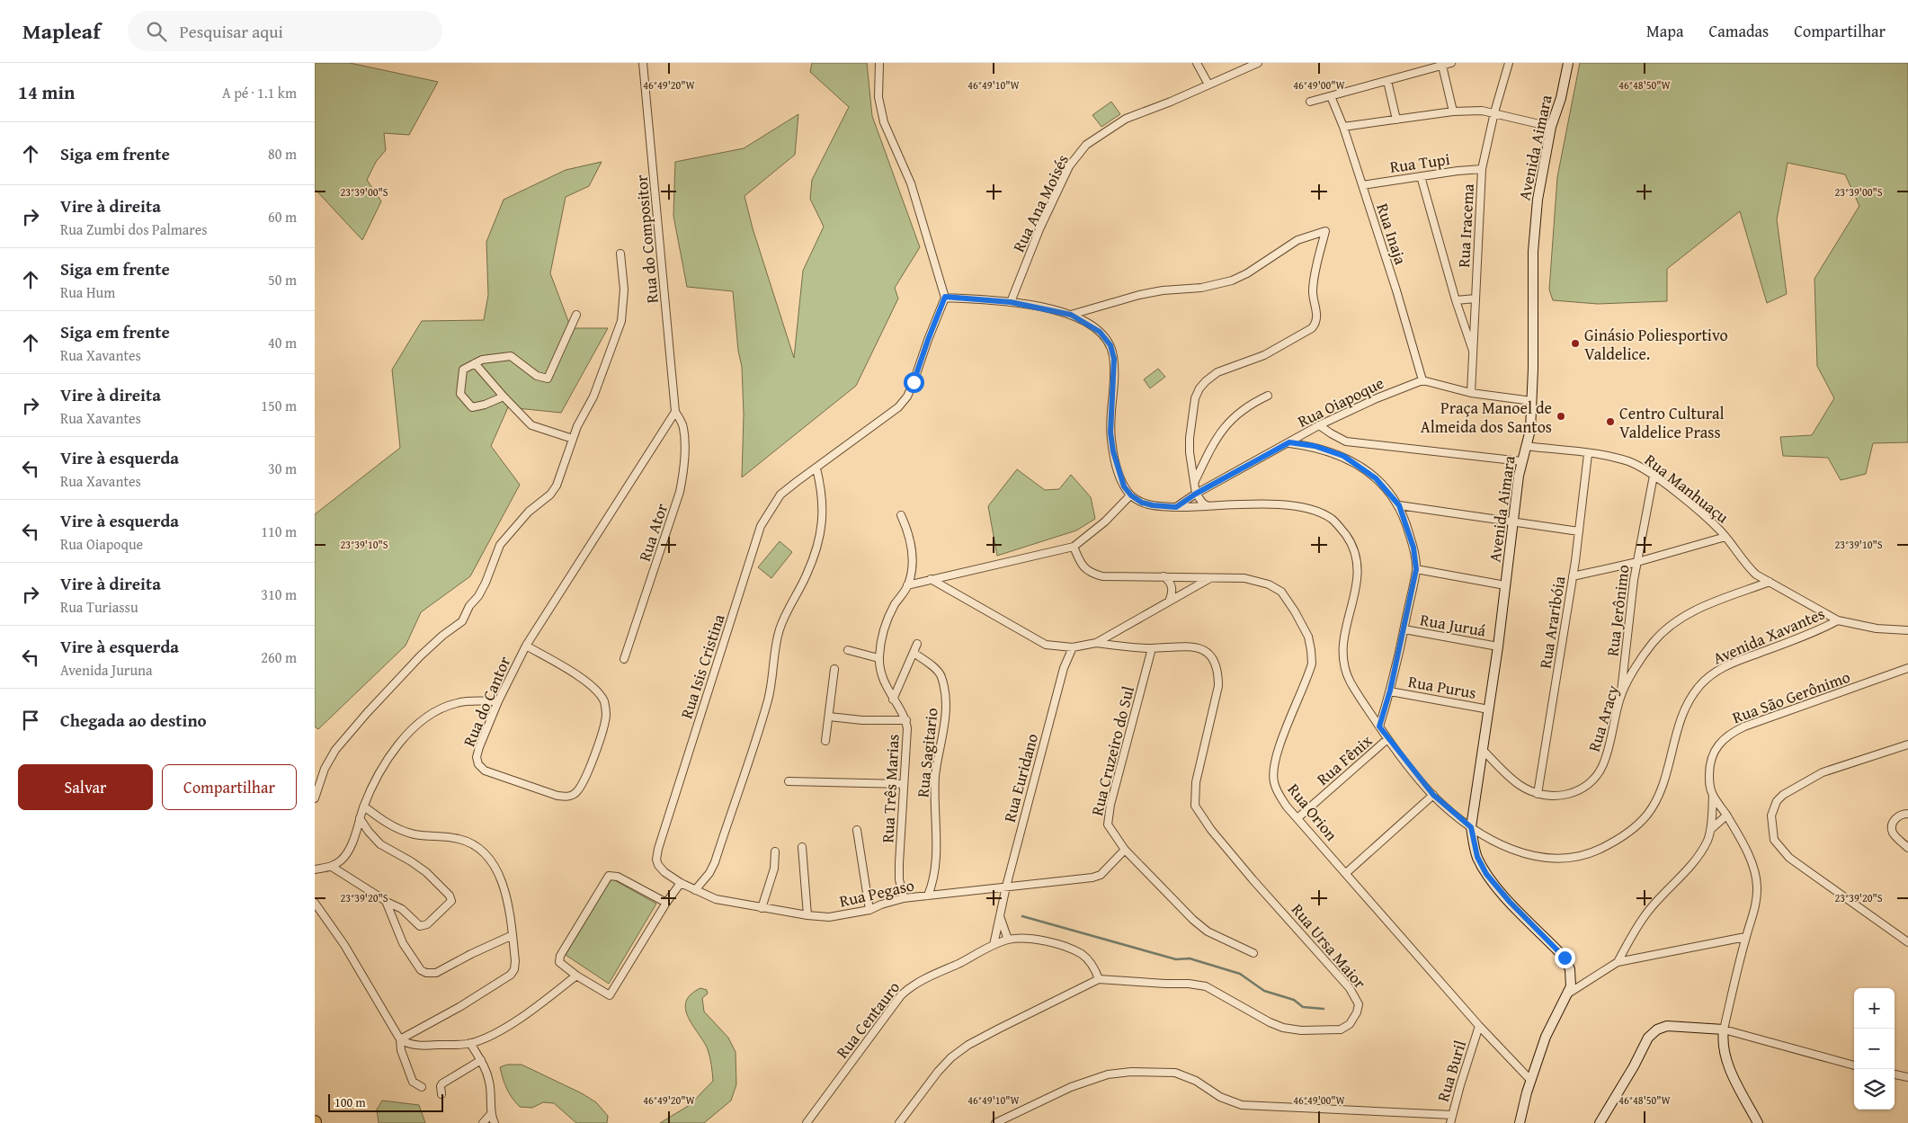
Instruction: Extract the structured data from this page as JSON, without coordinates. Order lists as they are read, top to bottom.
{
  "streets": {
    "main road": ["Avenida Aimara"],
    "street": [
      "Rua Tupi",
      "Rua Ana Moisés",
      "Rua Iracema",
      "Rua Inaja",
      "Rua do Compositor",
      "Rua Oiapoque",
      "Rua Manhuaçu",
      "Rua Ator",
      "Rua Jerônimo",
      "Rua Araribóia",
      "Rua Juruá",
      "Avenida Xavantes",
      "Rua Isis Cristina",
      "Rua Purus",
      "Rua São Gerônimo",
      "Rua do Cantor",
      "Rua Aracy",
      "Rua Cruzeiro do Sul",
      "Rua Sagitario",
      "Rua Fênix",
      "Rua Euridano",
      "Rua Três Marias",
      "Rua Orion",
      "Rua Pegaso",
      "Rua Ursa Maior",
      "Rua Centauro",
      "Rua Buril"
    ]
  },
  "crossings": [
    ["Avenida Aimara", "Rua Manhuaçu"],
    ["Avenida Aimara", "Rua Juruá"],
    ["Avenida Aimara", "Avenida Xavantes"],
    ["Avenida Aimara", "Rua Purus"],
    ["Avenida Aimara", "Rua Aracy"],
    ["Rua Tupi", "Rua Iracema"],
    ["Rua Tupi", "Rua Inaja"],
    ["Rua Inaja", "Rua Oiapoque"],
    ["Rua do Compositor", "Rua Ator"],
    ["Rua do Compositor", "Rua do Cantor"],
    ["Rua Oiapoque", "Avenida Xavantes"],
    ["Rua Manhuaçu", "Rua Jerônimo"],
    ["Rua Manhuaçu", "Rua Araribóia"],
    ["Rua Manhuaçu", "Avenida Xavantes"],
    ["Rua Manhuaçu", "Rua Aracy"],
    ["Rua Ator", "Rua do Cantor"],
    ["Rua Jerônimo", "Rua Aracy"],
    ["Rua Araribóia", "Rua Aracy"],
    ["Avenida Xavantes", "Rua Fênix"],
    ["Rua Isis Cristina", "Rua Pegaso"],
    ["Rua Cruzeiro do Sul", "Rua Pegaso"],
    ["Rua Cruzeiro do Sul", "Rua Ursa Maior"],
    ["Rua Sagitario", "Rua Pegaso"],
    ["Rua Fênix", "Rua Orion"],
    ["Rua Euridano", "Rua Pegaso"],
    ["Rua Euridano", "Rua Centauro"],
    ["Rua Três Marias", "Rua Pegaso"],
    ["Rua Orion", "Rua Buril"],
    ["Rua Ursa Maior", "Rua Centauro"]
  ],
  "places": ["Ginásio Poliesportivo Valdelice.", "Praça Manoel de Almeida dos Santos", "Centro Cultural Valdelice Prass"],
  "scale_bar": "100 m",
  "page": {
    "header": "Mapleaf",
    "search": "Pesquisar aqui",
    "nav": ["Mapa", "Camadas", "Compartilhar"],
    "heading": ["14 min", "A pé · 1.1 km"],
    "list": [
      ["Siga em frente", "80 m"],
      ["Vire à direita", "Rua Zumbi dos Palmares", "60 m"],
      ["Siga em frente", "Rua Hum", "50 m"],
      ["Siga em frente", "Rua Xavantes", "40 m"],
      ["Vire à direita", "Rua Xavantes", "150 m"],
      ["Vire à esquerda", "Rua Xavantes", "30 m"],
      ["Vire à esquerda", "Rua Oiapoque", "110 m"],
      ["Vire à direita", "Rua Turiassu", "310 m"],
      ["Vire à esquerda", "Avenida Juruna", "260 m"],
      "Chegada ao destino"
    ],
    "buttons": ["Salvar", "Compartilhar"],
    "map_buttons": ["+", "−"],
    "scale": "100 m"
  },
  "coordinates": [
    "46°49'20\"W",
    "46°49'10\"W",
    "46°49'00\"W",
    "46°48'50\"W",
    "23°39'00\"S",
    "23°39'10\"S",
    "23°39'20\"S"
  ]
}
